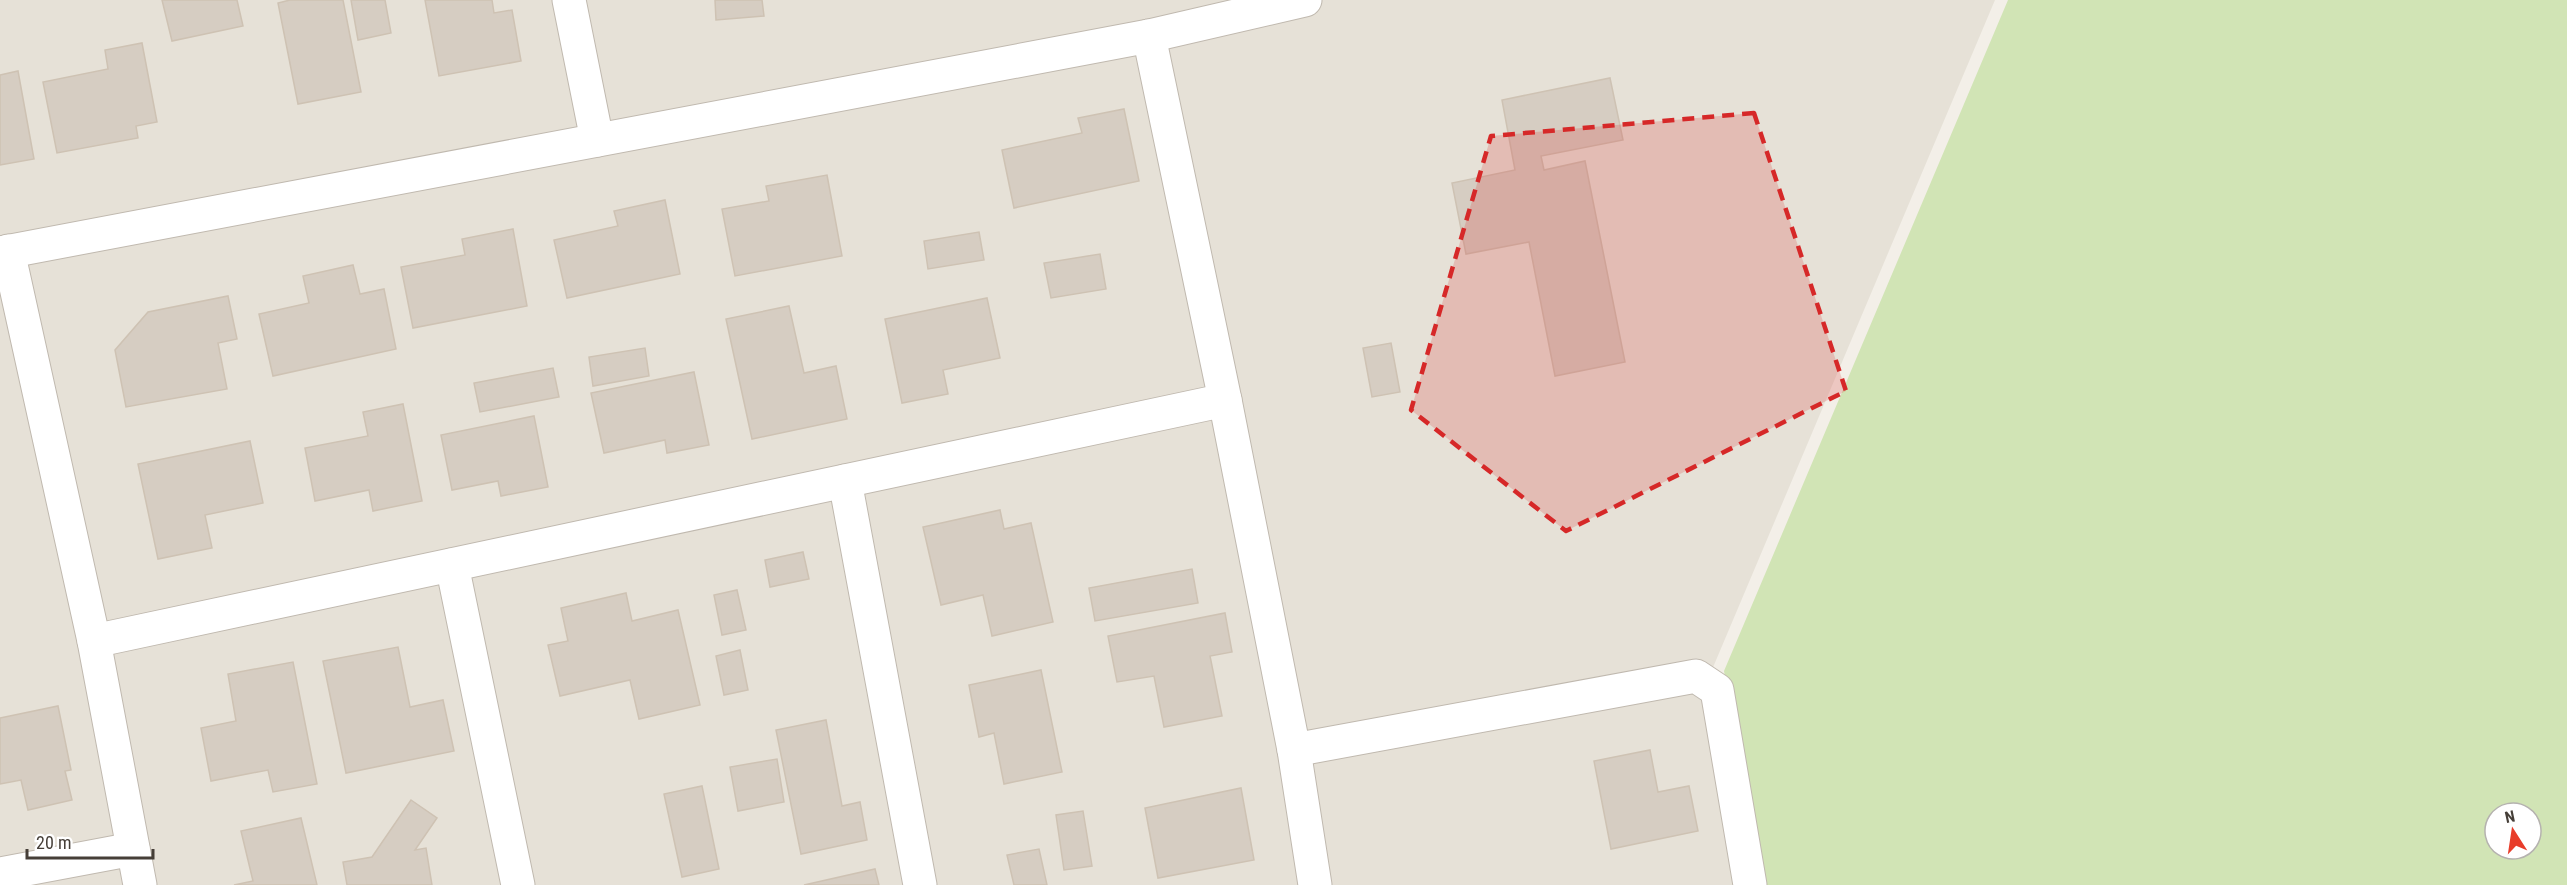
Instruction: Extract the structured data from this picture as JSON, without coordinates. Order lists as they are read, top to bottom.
{
  "scale_bar": "20 m",
  "north": "top"
}
